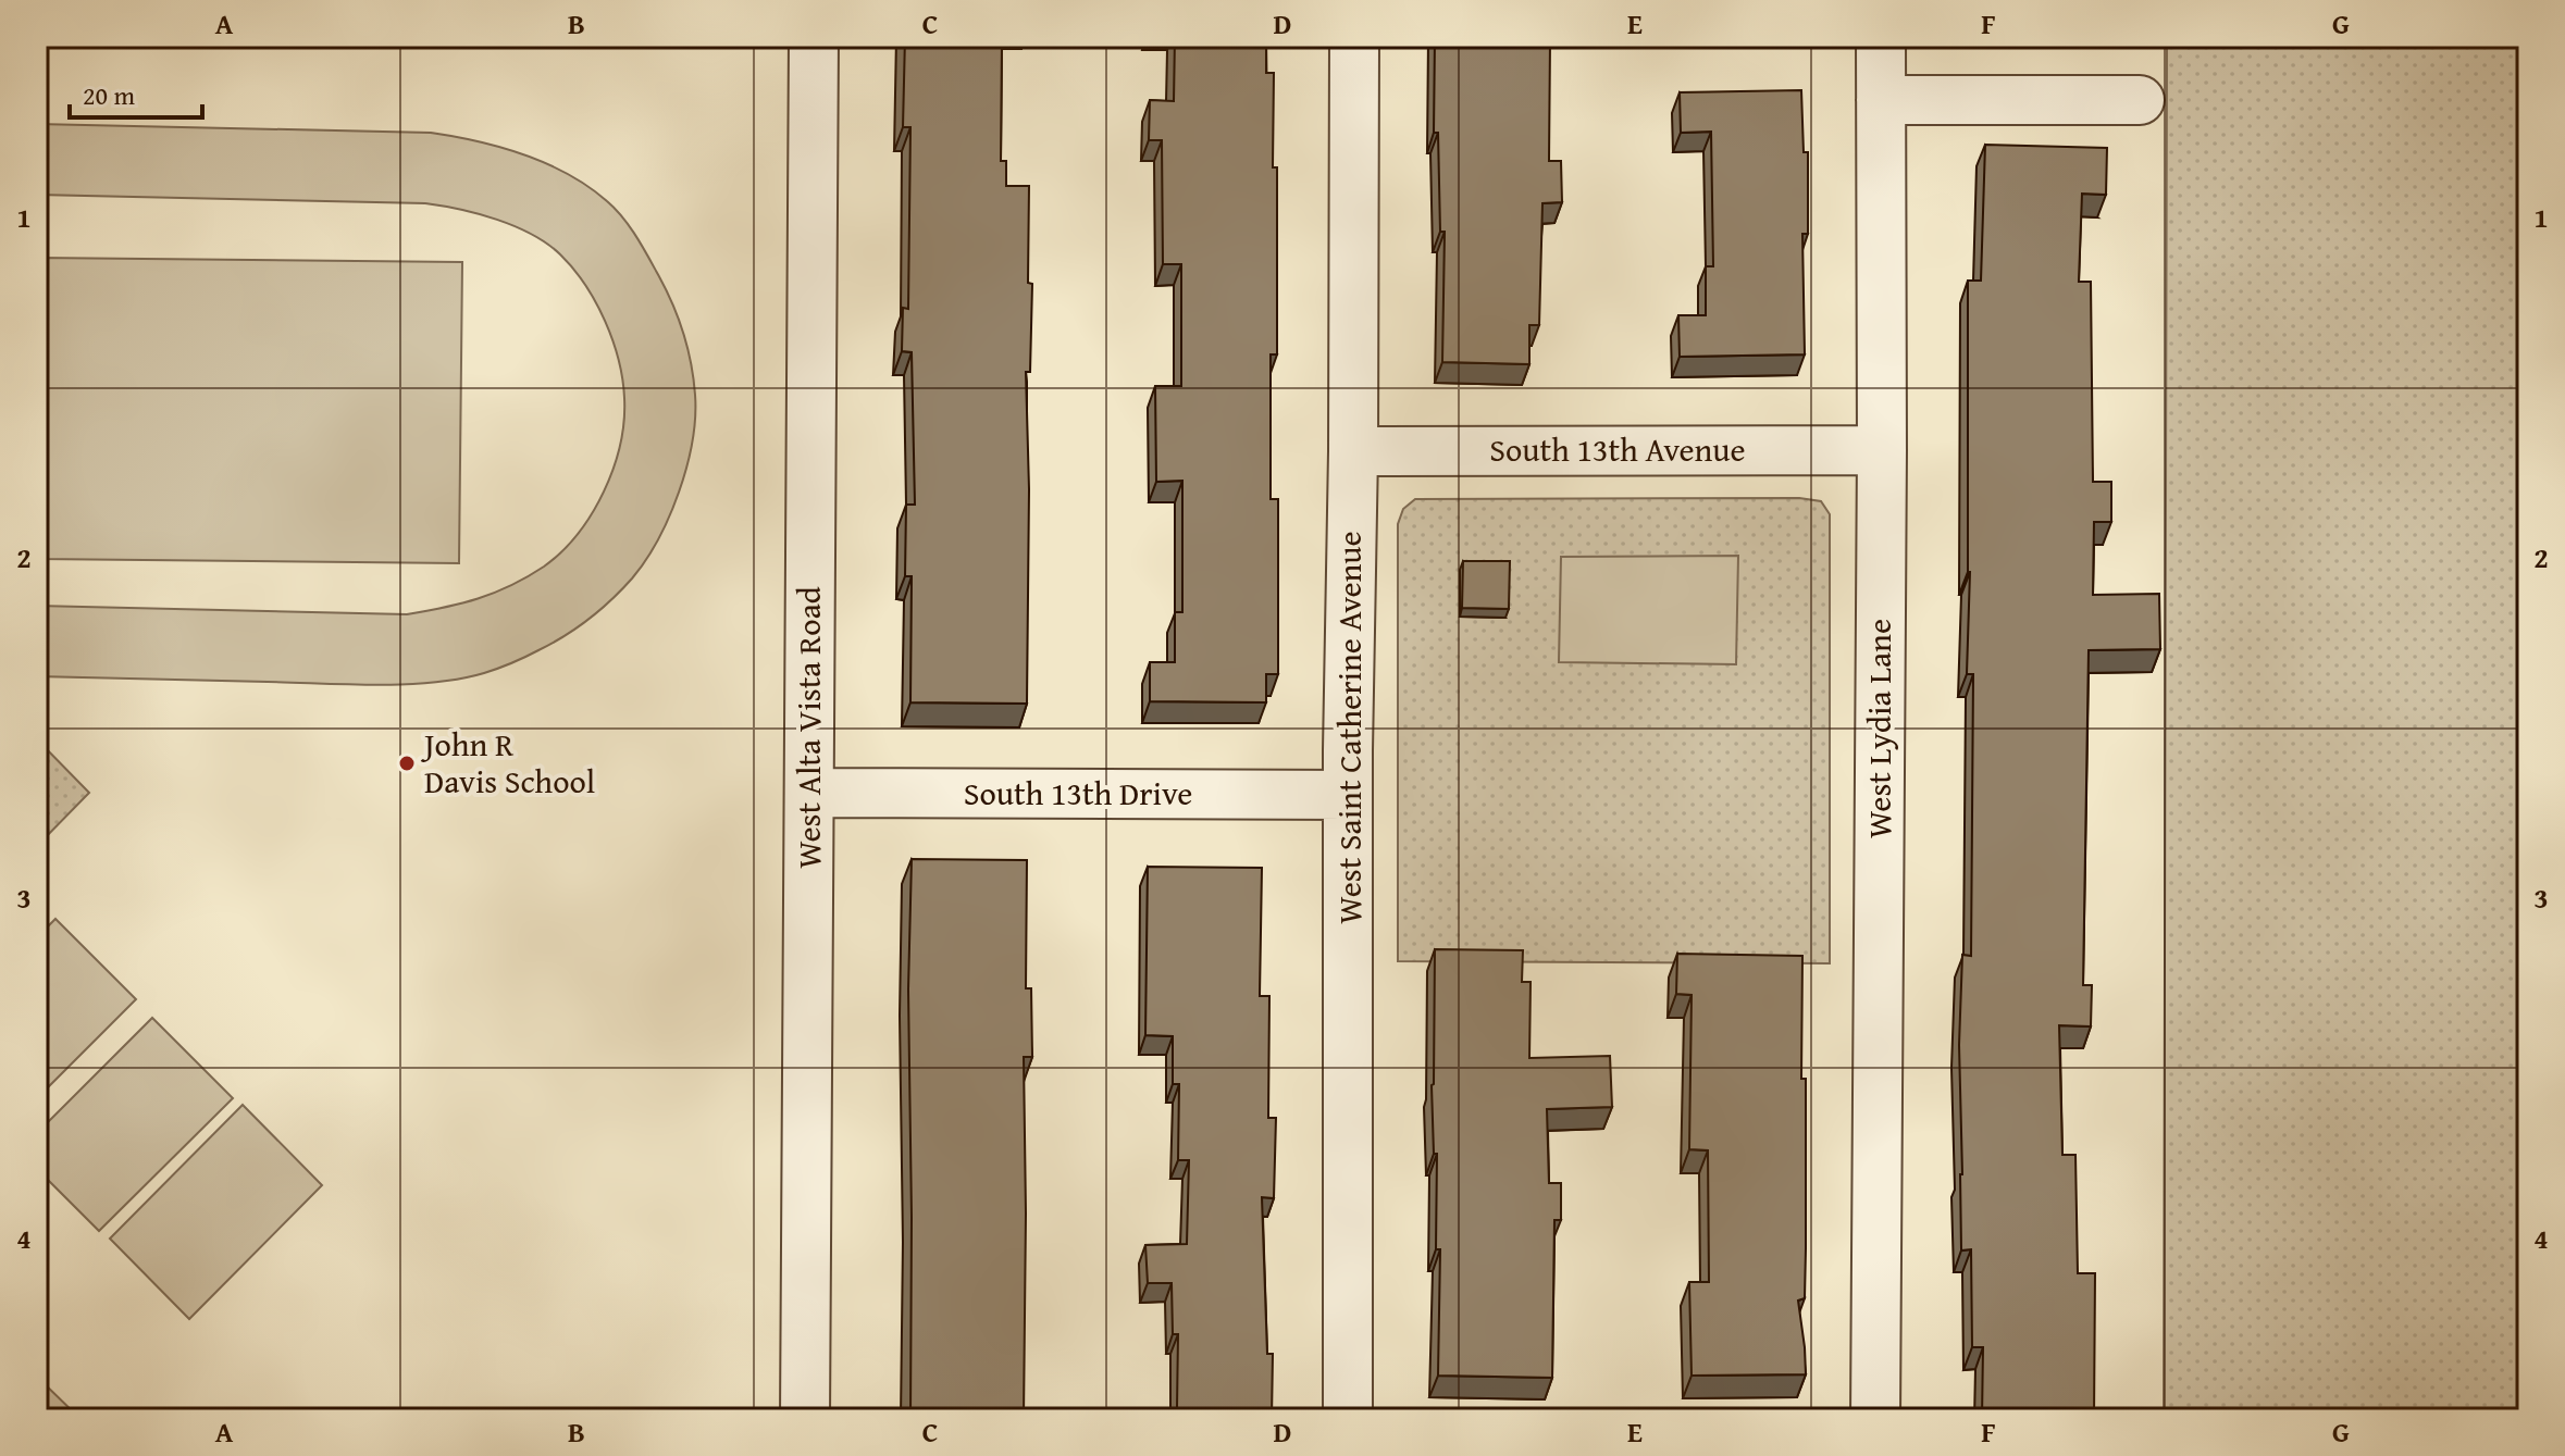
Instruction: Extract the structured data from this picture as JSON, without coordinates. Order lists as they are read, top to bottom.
{
  "streets": {
    "street": [
      "South 13th Avenue",
      "West Alta Vista Road",
      "West Saint Catherine Avenue",
      "West Lydia Lane",
      "South 13th Drive"
    ]
  },
  "crossings": [
    ["South 13th Avenue", "West Saint Catherine Avenue"],
    ["South 13th Avenue", "West Lydia Lane"],
    ["West Alta Vista Road", "South 13th Drive"],
    ["West Saint Catherine Avenue", "South 13th Drive"]
  ],
  "places": ["John R Davis School"],
  "scale_bar": "20 m",
  "grid": {
    "columns": [
      "A",
      "B",
      "C",
      "D",
      "E",
      "F",
      "G"
    ],
    "rows": [
      "1",
      "2",
      "3",
      "4"
    ]
  }
}
